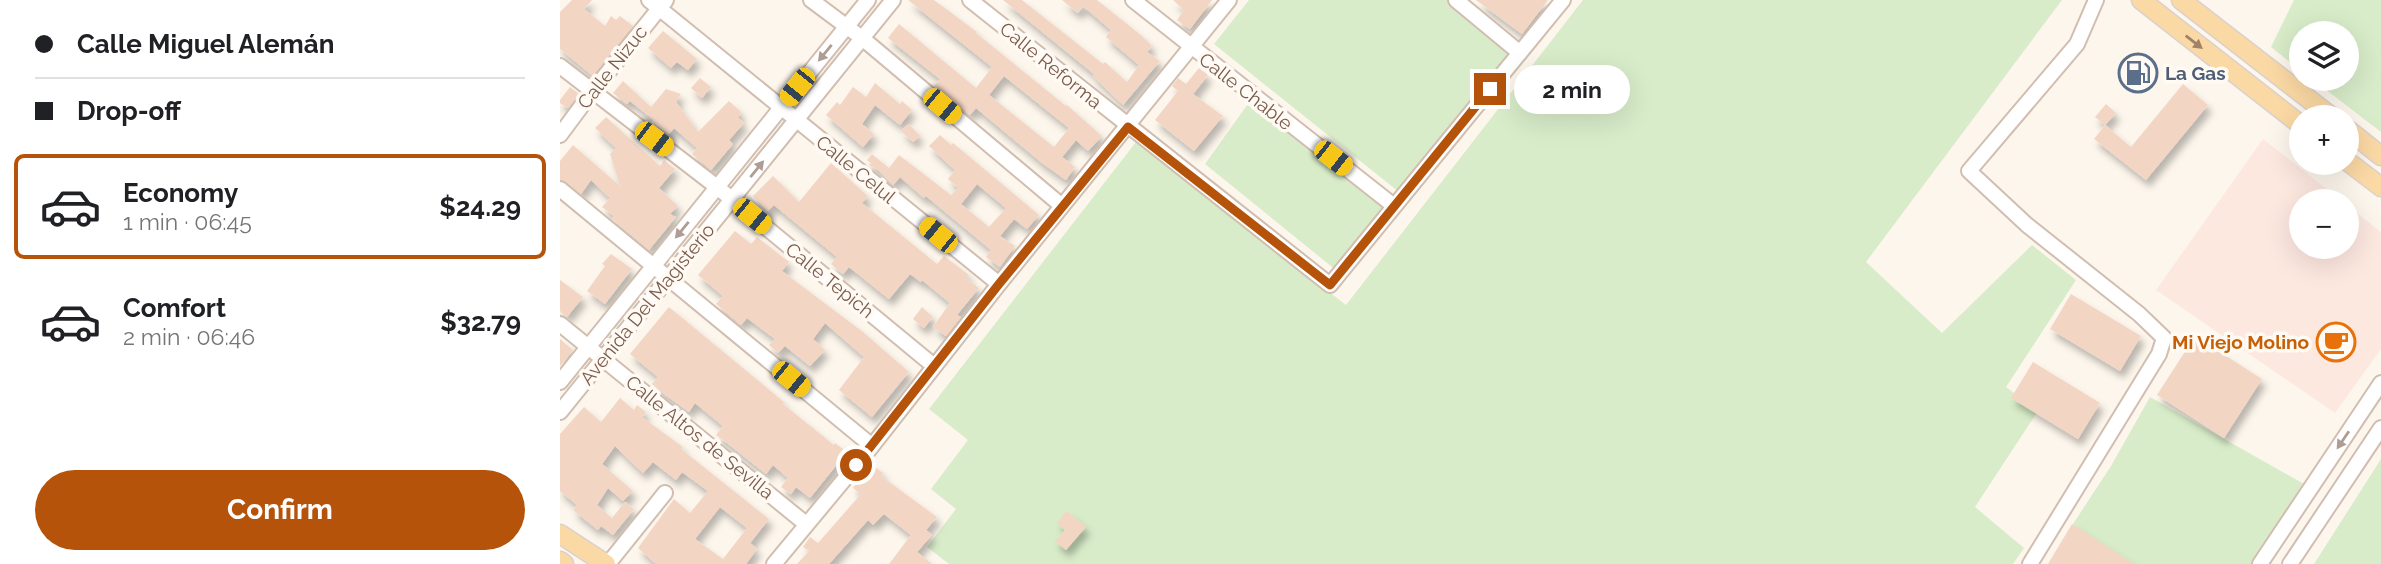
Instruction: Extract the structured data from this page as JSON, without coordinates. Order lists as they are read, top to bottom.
{
  "streets": {
    "street": [
      "Calle Reforma",
      "Calle Nizuc",
      "Calle Chable",
      "Calle Celul",
      "Calle Tepich",
      "Avenida Del Magisterio",
      "Calle Altos de Sevilla"
    ]
  },
  "crossings": [
    ["Calle Reforma", "Calle Chable"],
    ["Calle Nizuc", "Calle Celul"],
    ["Calle Nizuc", "Calle Tepich"],
    ["Calle Celul", "Avenida Del Magisterio"],
    ["Calle Tepich", "Avenida Del Magisterio"],
    ["Avenida Del Magisterio", "Calle Altos de Sevilla"]
  ],
  "places": {
    "fuel station": ["La Gas"],
    "cafe": ["Mi Viejo Molino"]
  },
  "page": {
    "banner": ["Calle Miguel Alemán", "Drop-off"],
    "map_buttons": ["+", "−"],
    "bubble": "2 min",
    "list": [
      {
        "name": "Economy",
        "note": "1 min · 06:45",
        "value": "$24.29"
      },
      {
        "name": "Comfort",
        "note": "2 min · 06:46",
        "value": "$32.79"
      }
    ],
    "buttons": "Confirm"
  }
}
